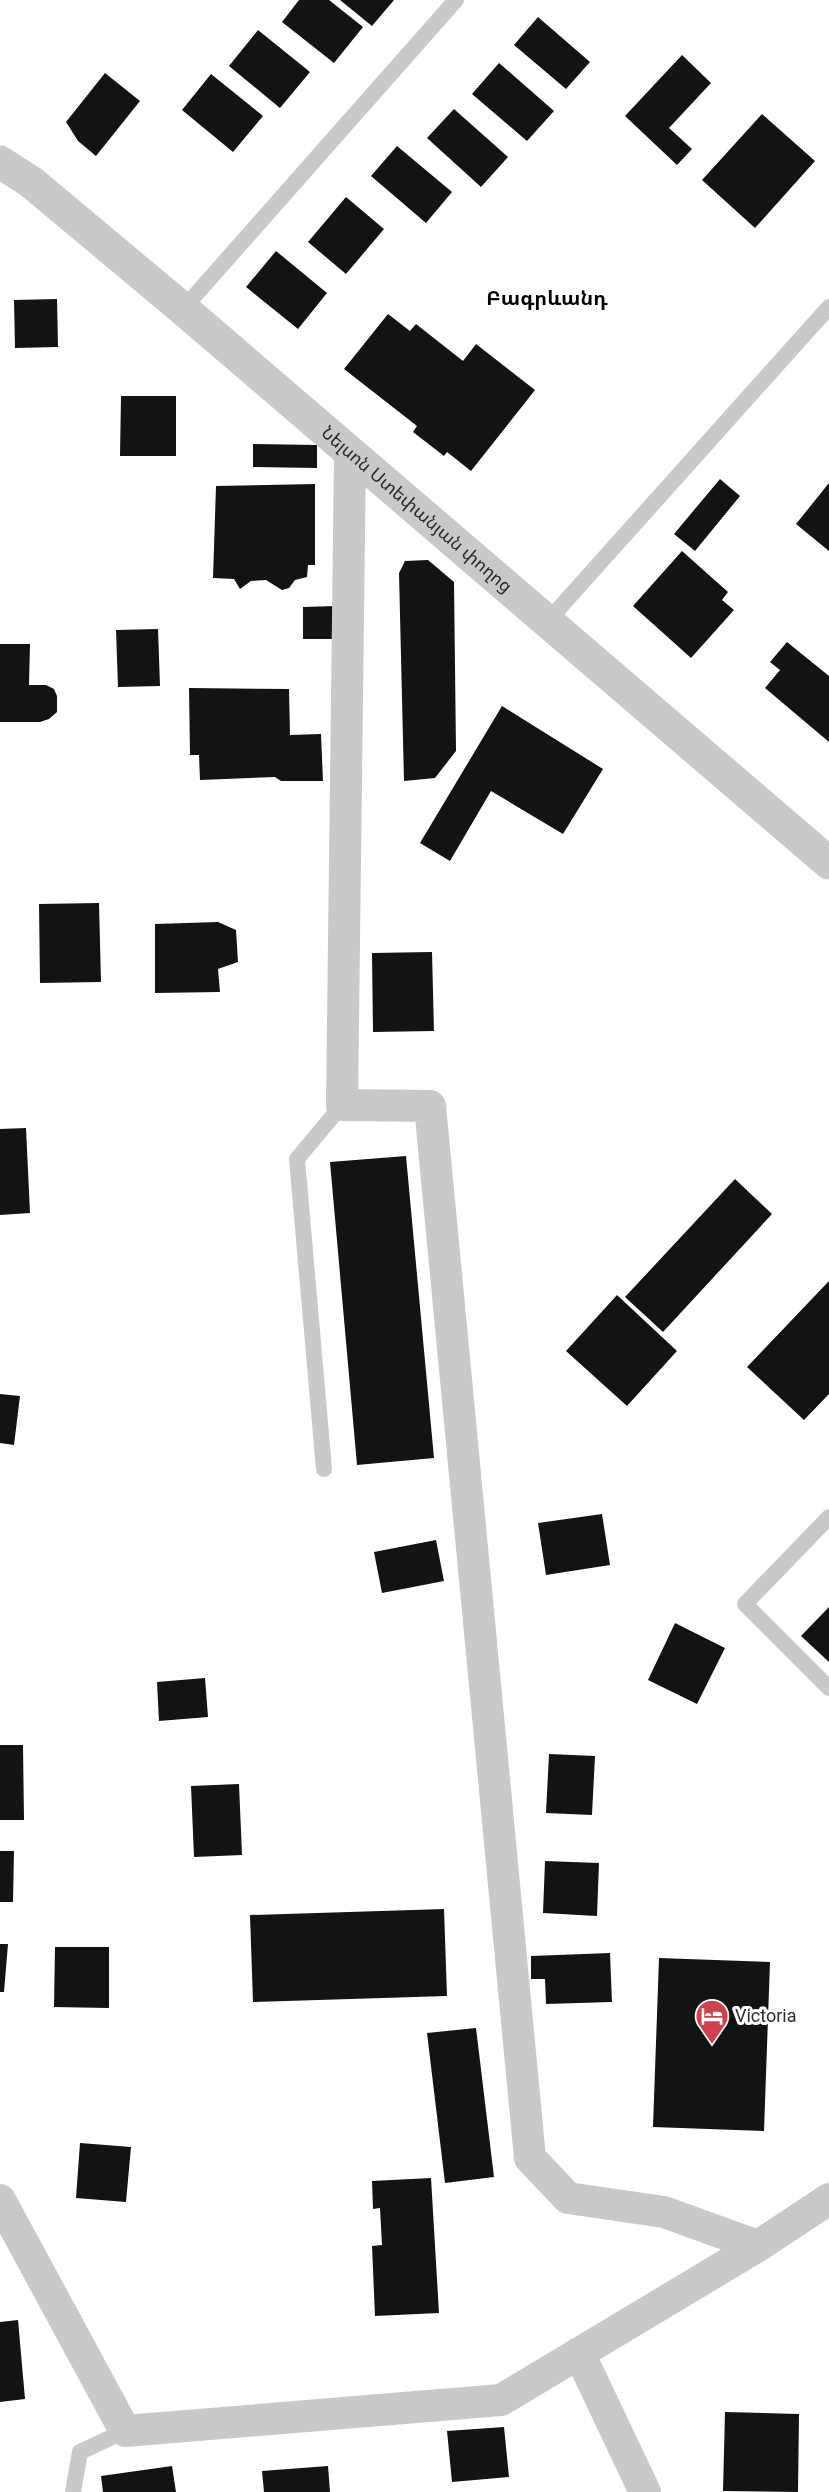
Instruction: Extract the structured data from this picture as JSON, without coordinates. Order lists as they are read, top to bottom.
{
  "streets": {
    "street": ["Նելսոն Ստեփանյան փողոց"]
  },
  "districts": ["Բագրևանդ"],
  "places": {
    "hotel": ["Victoria"]
  }
}
